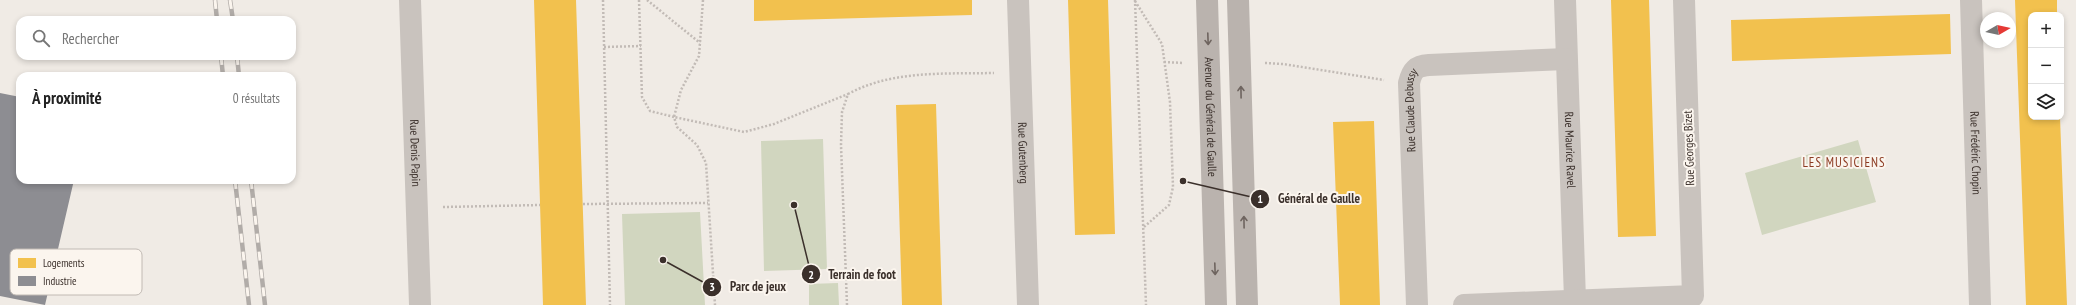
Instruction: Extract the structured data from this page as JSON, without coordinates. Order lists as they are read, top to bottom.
{
  "streets": {
    "main road": ["Avenue du Général de Gaulle"],
    "street": [
      "Rue Claude Debussy",
      "Rue Georges Bizet",
      "Rue Maurice Ravel",
      "Rue Gutenberg",
      "Rue Frédéric Chopin",
      "Rue Denis Papin"
    ]
  },
  "crossings": [
    ["Rue Claude Debussy", "Rue Maurice Ravel"],
    ["Rue Georges Bizet", "Rue Maurice Ravel"]
  ],
  "districts": ["LES MUSICIENS"],
  "places": ["Général de Gaulle", "Terrain de foot", "Parc de jeux"],
  "legend": ["Logements", "Industrie"],
  "north": "right",
  "page": {
    "map_buttons": ["+", "−"],
    "search": "Rechercher",
    "heading": ["À proximité", "0 résultats"]
  }
}
